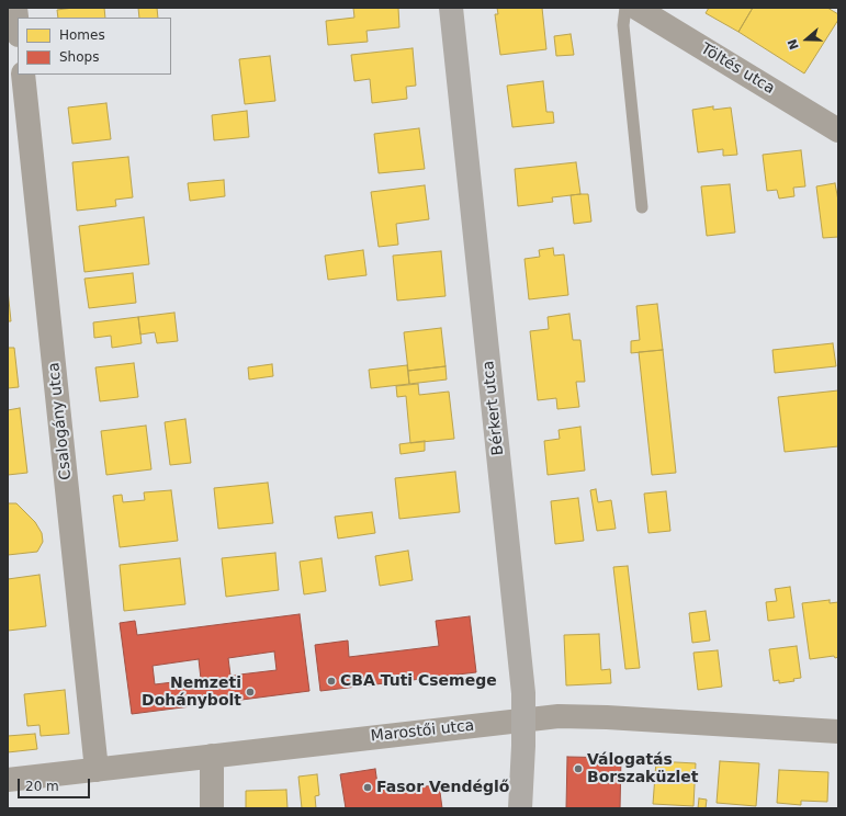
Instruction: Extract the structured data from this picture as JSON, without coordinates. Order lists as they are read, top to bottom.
{
  "streets": {
    "street": [
      "Töltés utca",
      "Bérkert utca",
      "Csalogány utca",
      "Marostői utca"
    ]
  },
  "crossings": [
    ["Bérkert utca", "Marostői utca"],
    ["Csalogány utca", "Marostői utca"]
  ],
  "places": [
    "CBA Tuti Csemege",
    "Nemzeti Dohánybolt",
    "Válogatás Borszaküzlet",
    "Fasor Vendéglő"
  ],
  "legend": ["Homes", "Shops"],
  "scale_bar": "20 m",
  "north": "left"
}
